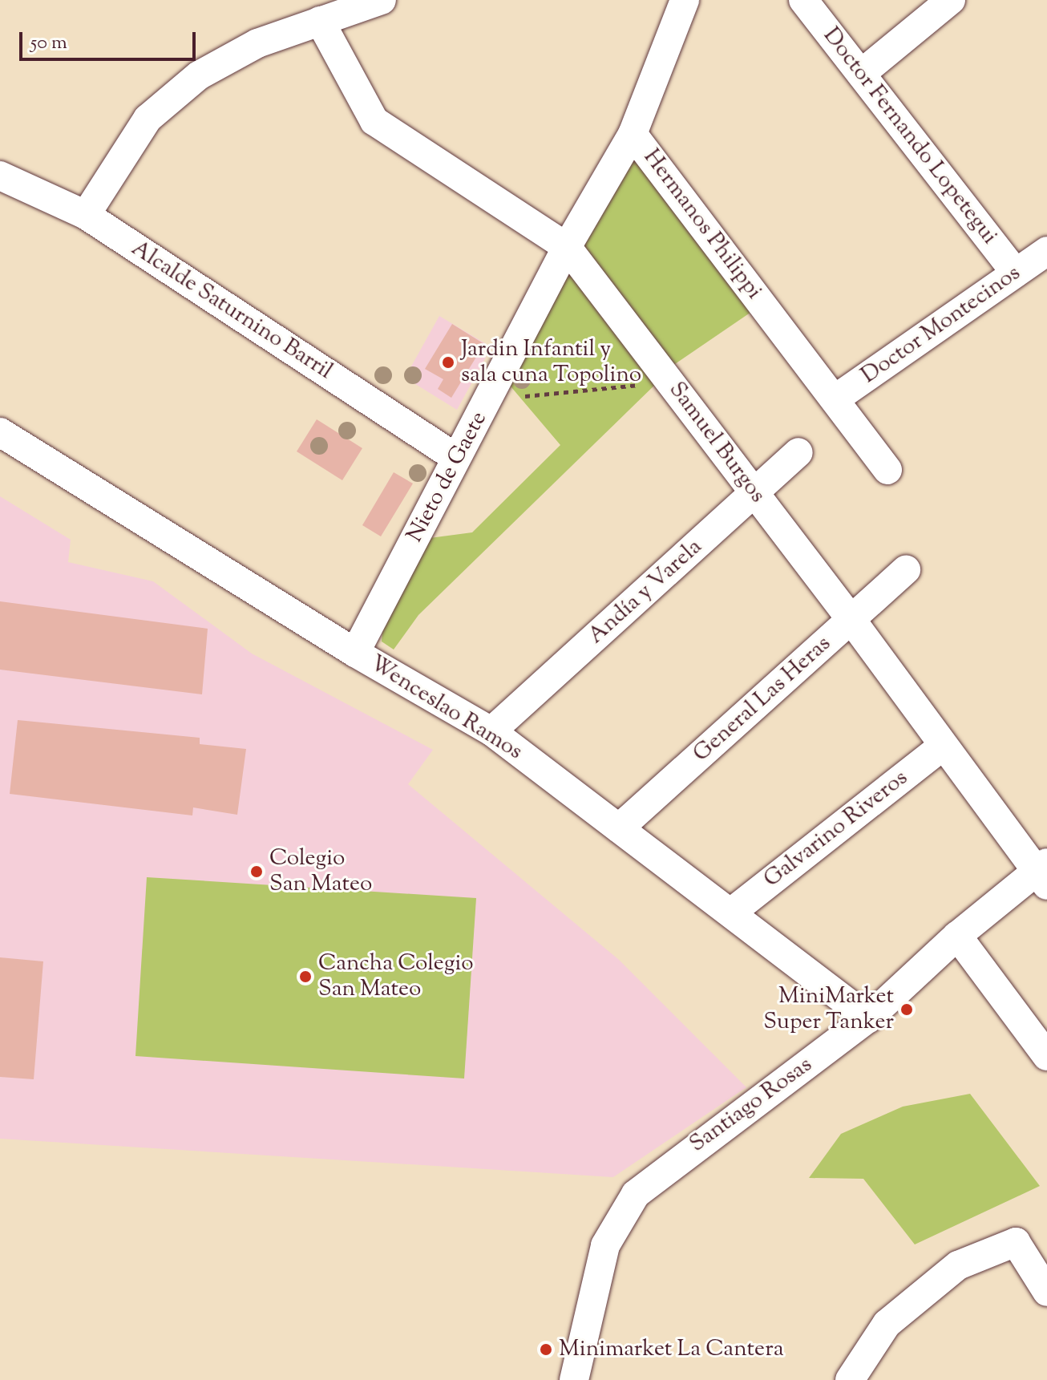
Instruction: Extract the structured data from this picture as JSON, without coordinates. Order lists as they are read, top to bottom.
{
  "streets": {
    "street": [
      "Doctor Fernando Lopetegui",
      "Hermanos Philippi",
      "Alcalde Saturnino Barril",
      "Doctor Montecinos",
      "Samuel Burgos",
      "Nieto de Gaete",
      "Andía y Varela",
      "General Las Heras",
      "Wenceslao Ramos",
      "Galvarino Riveros",
      "Santiago Rosas"
    ]
  },
  "crossings": [
    ["Doctor Fernando Lopetegui", "Doctor Montecinos"],
    ["Hermanos Philippi", "Doctor Montecinos"],
    ["Hermanos Philippi", "Nieto de Gaete"],
    ["Alcalde Saturnino Barril", "Nieto de Gaete"],
    ["Samuel Burgos", "Nieto de Gaete"],
    ["Samuel Burgos", "Andía y Varela"],
    ["Samuel Burgos", "General Las Heras"],
    ["Samuel Burgos", "Galvarino Riveros"],
    ["Samuel Burgos", "Santiago Rosas"],
    ["Nieto de Gaete", "Wenceslao Ramos"],
    ["Andía y Varela", "Wenceslao Ramos"],
    ["General Las Heras", "Wenceslao Ramos"],
    ["Wenceslao Ramos", "Galvarino Riveros"],
    ["Wenceslao Ramos", "Santiago Rosas"]
  ],
  "places": [
    "Jardin Infantil y sala cuna Topolino",
    "Colegio San Mateo",
    "Cancha Colegio San Mateo",
    "MiniMarket Super Tanker",
    "Minimarket La Cantera"
  ],
  "scale_bar": "50 m"
}
